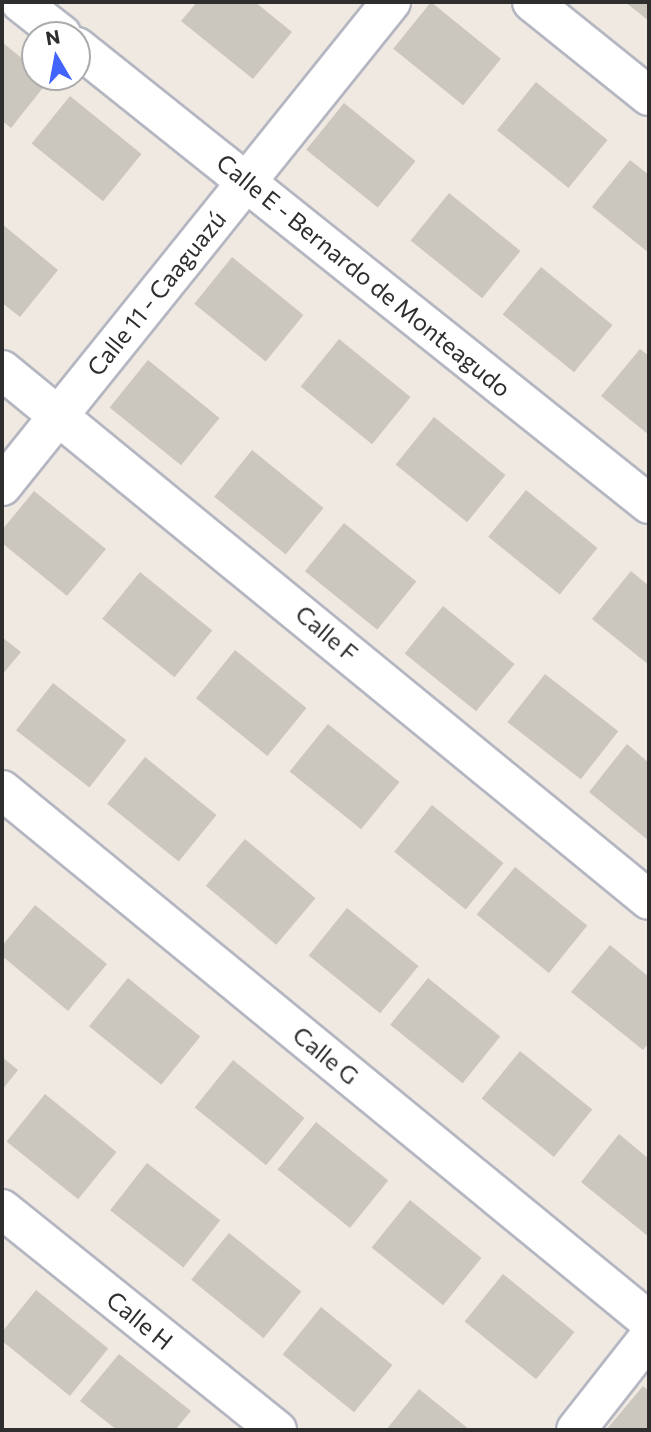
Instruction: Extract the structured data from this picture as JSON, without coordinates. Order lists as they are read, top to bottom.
{
  "streets": {
    "street": [
      "Calle E - Bernardo de Monteagudo",
      "Calle 11 - Caaguazú",
      "Calle F",
      "Calle G",
      "Calle H"
    ]
  },
  "crossings": [
    ["Calle E - Bernardo de Monteagudo", "Calle 11 - Caaguazú"],
    ["Calle 11 - Caaguazú", "Calle F"]
  ],
  "north": "top"
}
